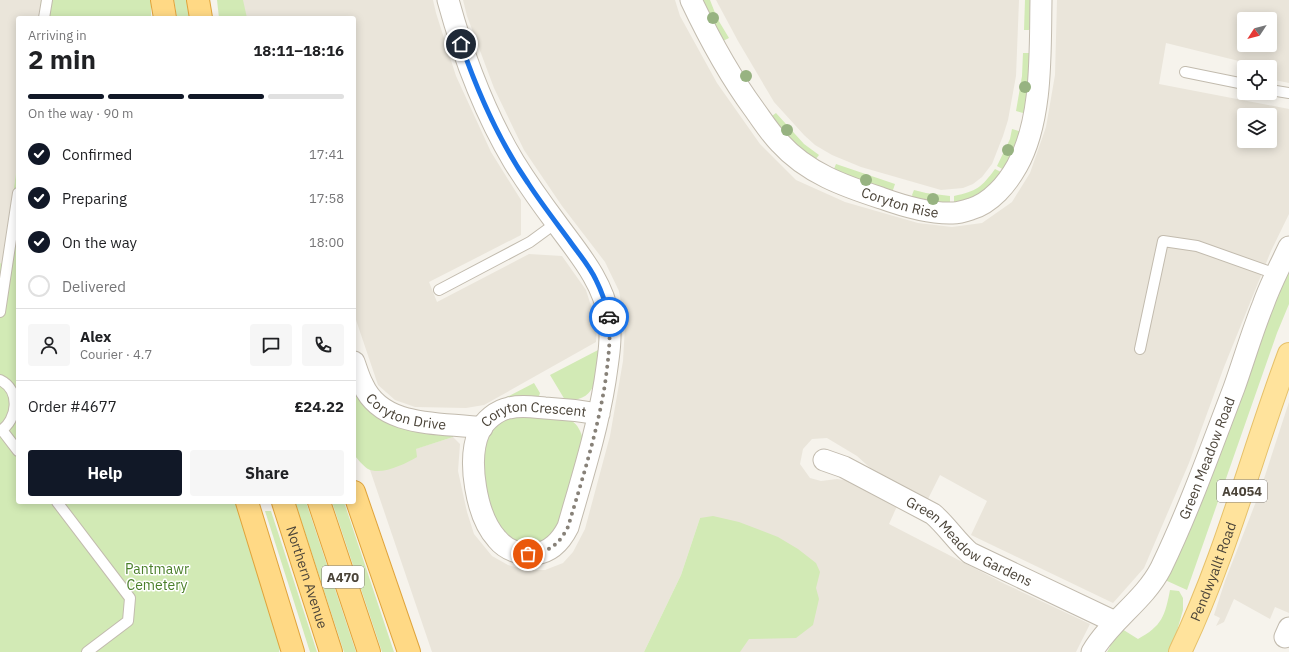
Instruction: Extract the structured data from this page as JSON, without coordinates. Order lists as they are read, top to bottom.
{
  "streets": {
    "highway": ["Northern Avenue", "A470"],
    "main road": ["A4054", "Pendwyallt Road"],
    "street": [
      "Coryton Rise",
      "Coryton Drive",
      "Coryton Crescent",
      "Green Meadow Road",
      "Green Meadow Gardens"
    ]
  },
  "crossings": [
    ["Coryton Drive", "Coryton Crescent"],
    ["Green Meadow Road", "Green Meadow Gardens"]
  ],
  "parks": ["Pantmawr Cemetery"],
  "north": "bottom left",
  "page": {
    "heading": ["2 min", "Arriving in", "18:11–18:16"],
    "panel": [
      "Alex",
      "Courier · 4.7",
      "Order #4677",
      "£24.22"
    ],
    "bar": "On the way · 90 m",
    "list": [
      ["Confirmed", "17:41"],
      ["Preparing", "17:58"],
      ["On the way", "18:00"],
      "Delivered"
    ],
    "buttons": ["Help", "Share"]
  }
}
